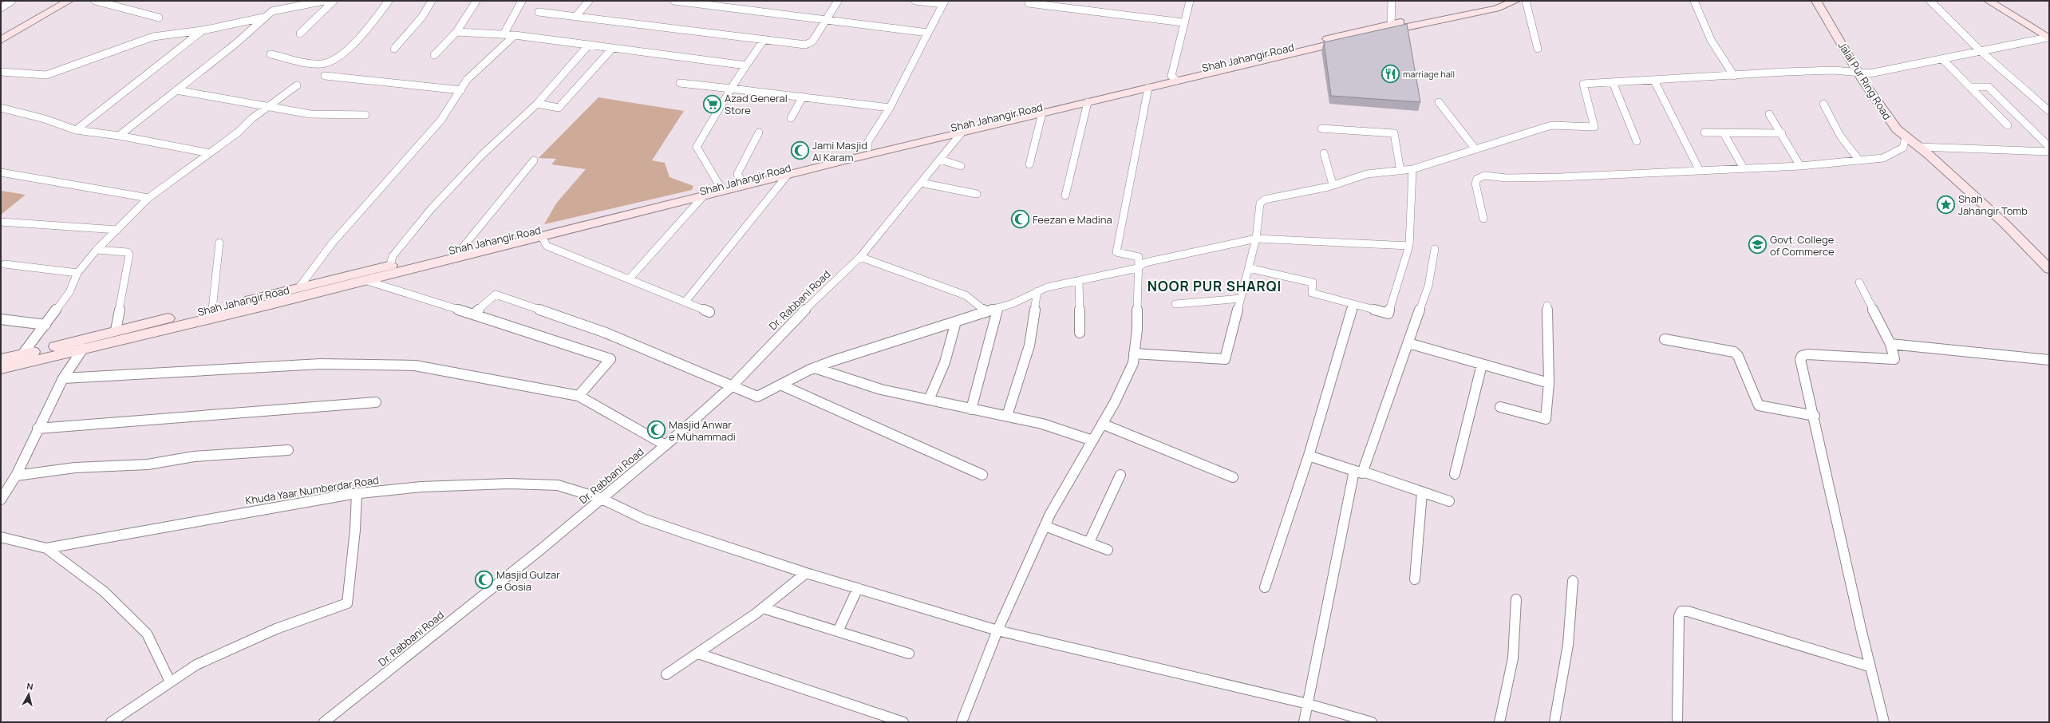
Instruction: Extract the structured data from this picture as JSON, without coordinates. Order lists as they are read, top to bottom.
{
  "streets": {
    "street": [
      "Shah Jahangir Road",
      "Jalal Pur Ring Road",
      "Dr. Rabbani Road",
      "Khuda Yaar Numberdar Road"
    ]
  },
  "crossings": [
    ["Shah Jahangir Road", "Dr. Rabbani Road"],
    ["Dr. Rabbani Road", "Khuda Yaar Numberdar Road"]
  ],
  "districts": ["NOOR PUR SHARQI"],
  "places": {
    "restaurant": ["marriage hall"],
    "supermarket": ["Azad General Store"],
    "mosque": [
      "Jami Masjid Al Karam",
      "Feezan e Madina",
      "Masjid Anwar e Muhammadi",
      "Masjid Gulzar e Gosia"
    ],
    "place": ["Shah Jahangir Tomb"],
    "school or university": ["Govt. College of Commerce"]
  },
  "north": "top"
}
